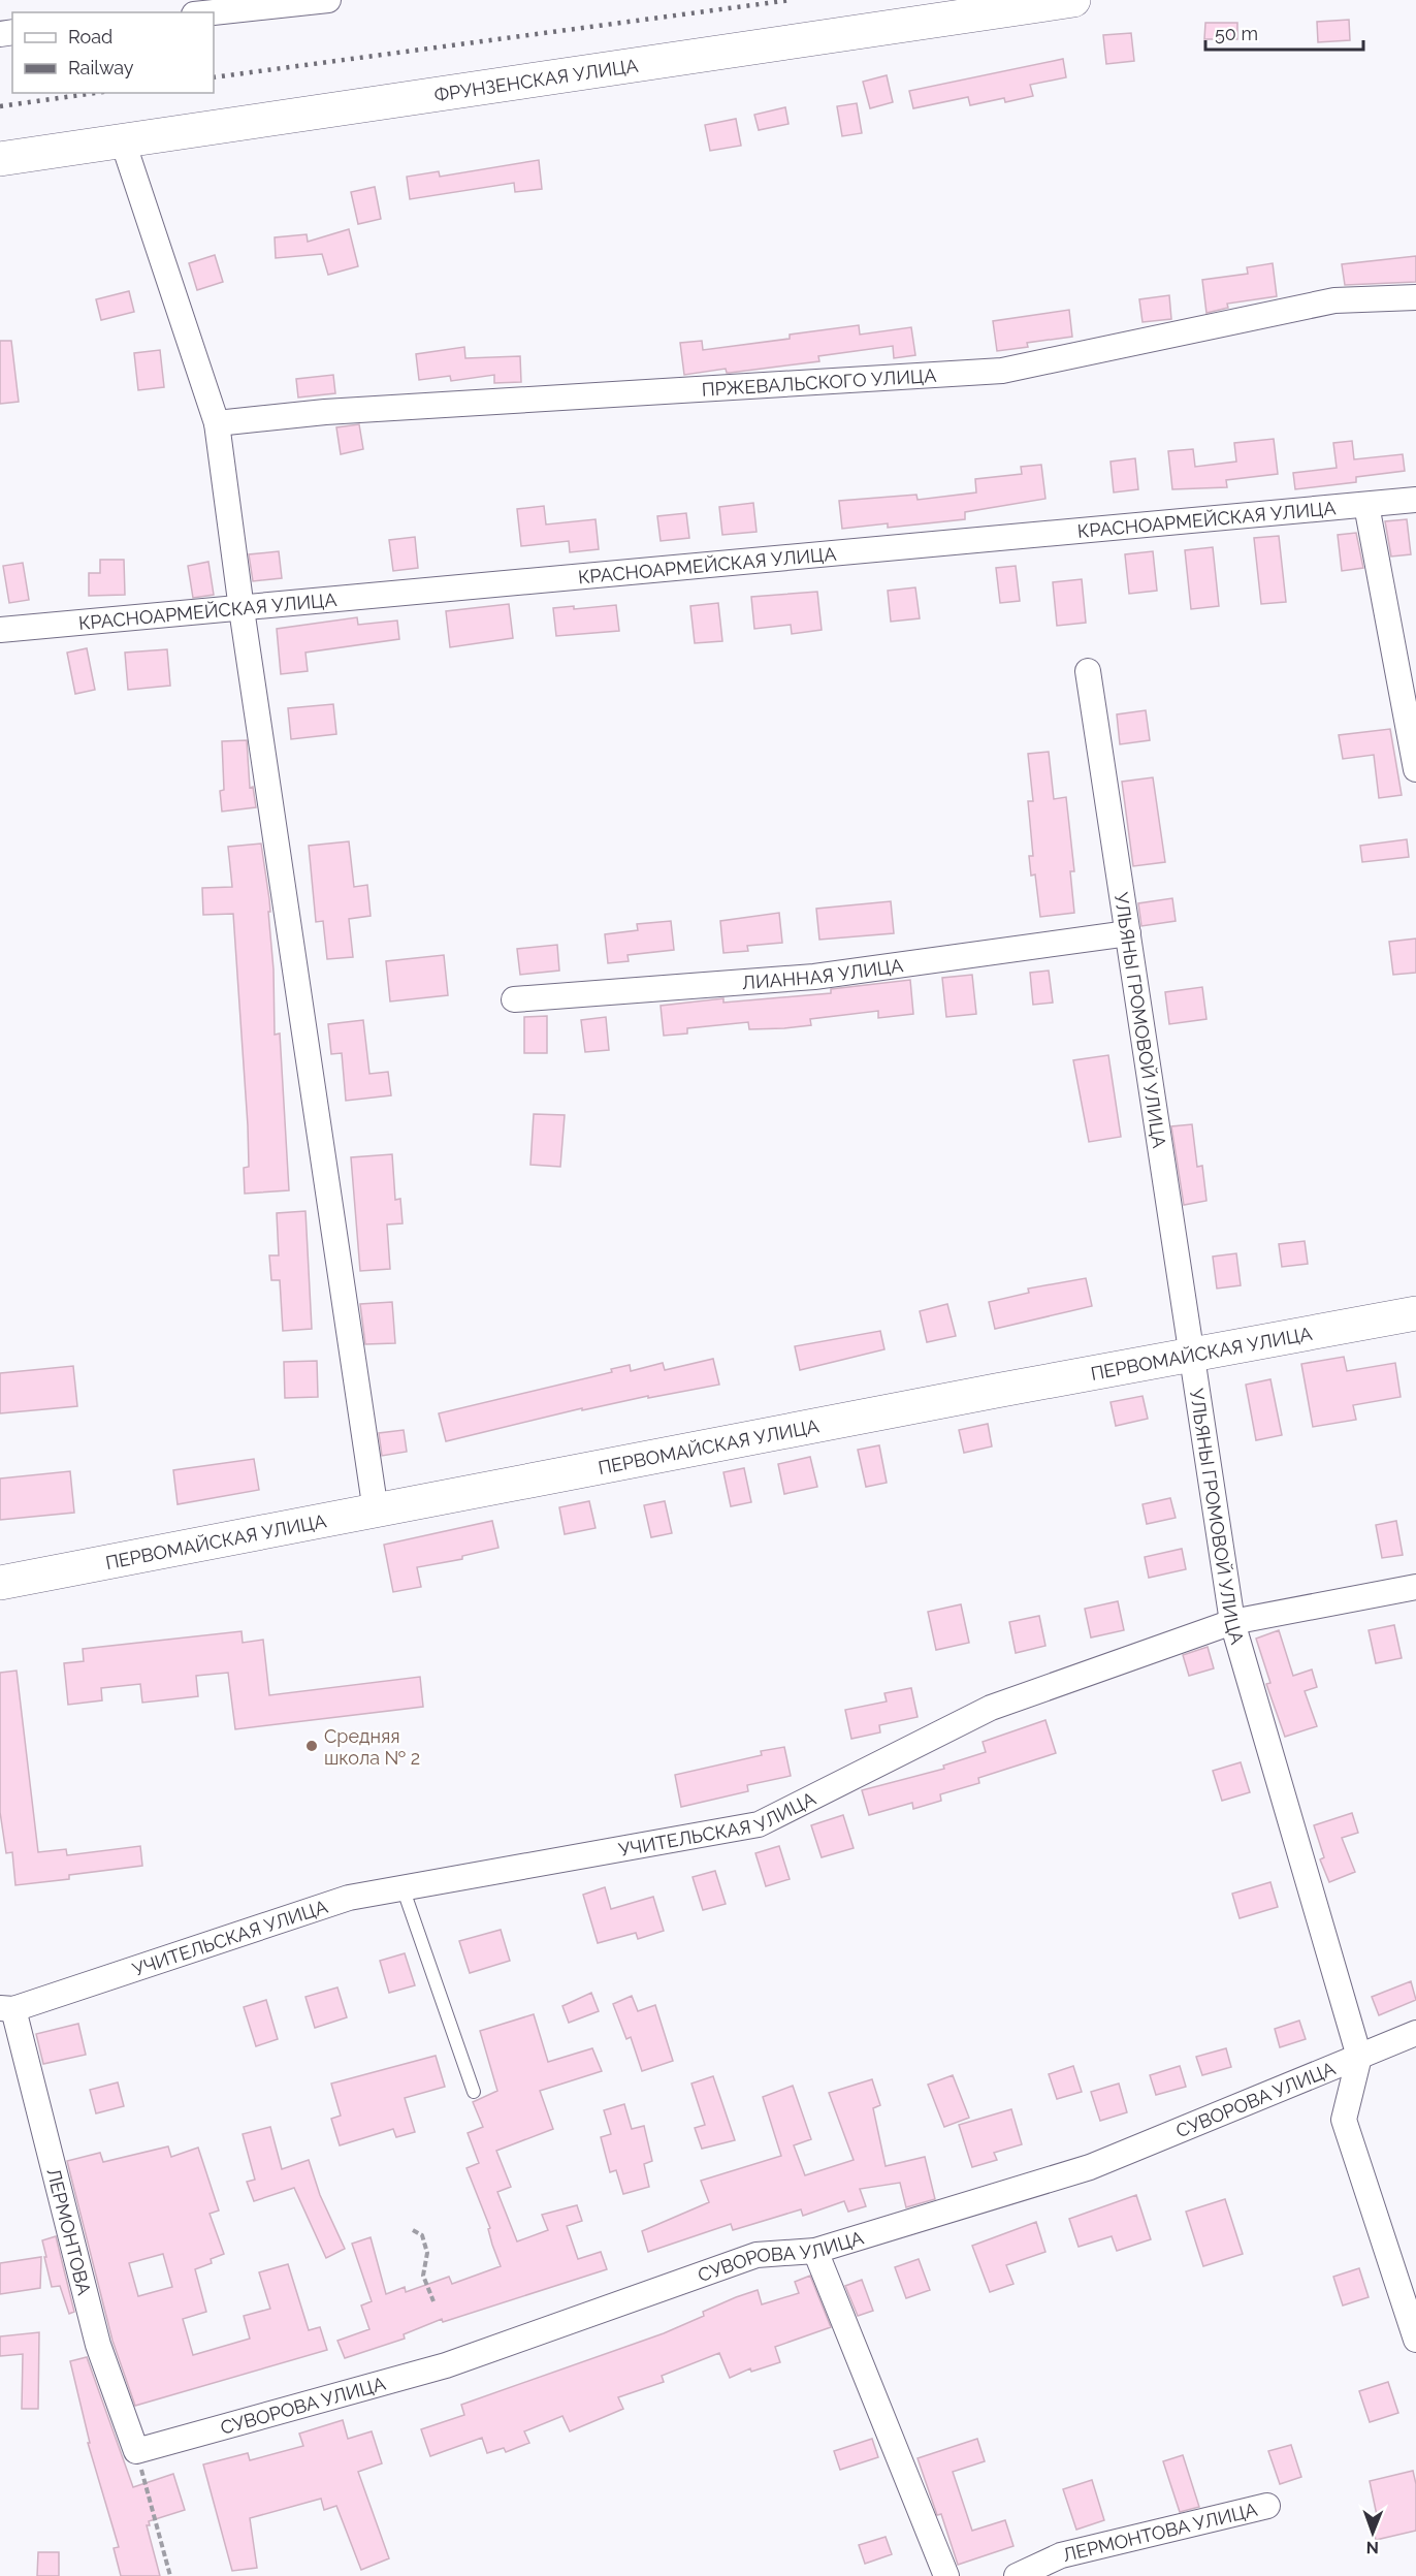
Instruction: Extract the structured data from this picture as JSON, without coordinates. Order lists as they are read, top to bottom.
{
  "streets": {
    "street": [
      "ФРУНЗЕНСКАЯ УЛИЦА",
      "ПРЖЕВАЛЬСКОГО УЛИЦА",
      "КРАСНОАРМЕЙСКАЯ УЛИЦА",
      "ЛИАННАЯ УЛИЦА",
      "УЛЬЯНЫ ГРОМОВОЙ УЛИЦА",
      "ПЕРВОМАЙСКАЯ УЛИЦА",
      "УЧИТЕЛЬСКАЯ УЛИЦА",
      "СУВОРОВА УЛИЦА",
      "ЛЕРМОНТОВА",
      "ЛЕРМОНТОВА УЛИЦА"
    ]
  },
  "crossings": [
    ["ЛИАННАЯ УЛИЦА", "УЛЬЯНЫ ГРОМОВОЙ УЛИЦА"],
    ["УЛЬЯНЫ ГРОМОВОЙ УЛИЦА", "ПЕРВОМАЙСКАЯ УЛИЦА"],
    ["УЛЬЯНЫ ГРОМОВОЙ УЛИЦА", "УЧИТЕЛЬСКАЯ УЛИЦА"],
    ["УЛЬЯНЫ ГРОМОВОЙ УЛИЦА", "СУВОРОВА УЛИЦА"],
    ["УЧИТЕЛЬСКАЯ УЛИЦА", "ЛЕРМОНТОВА"],
    ["СУВОРОВА УЛИЦА", "ЛЕРМОНТОВА"]
  ],
  "places": ["Средняя школа № 2"],
  "legend": ["Road", "Railway"],
  "scale_bar": "50 m",
  "north": "bottom"
}
